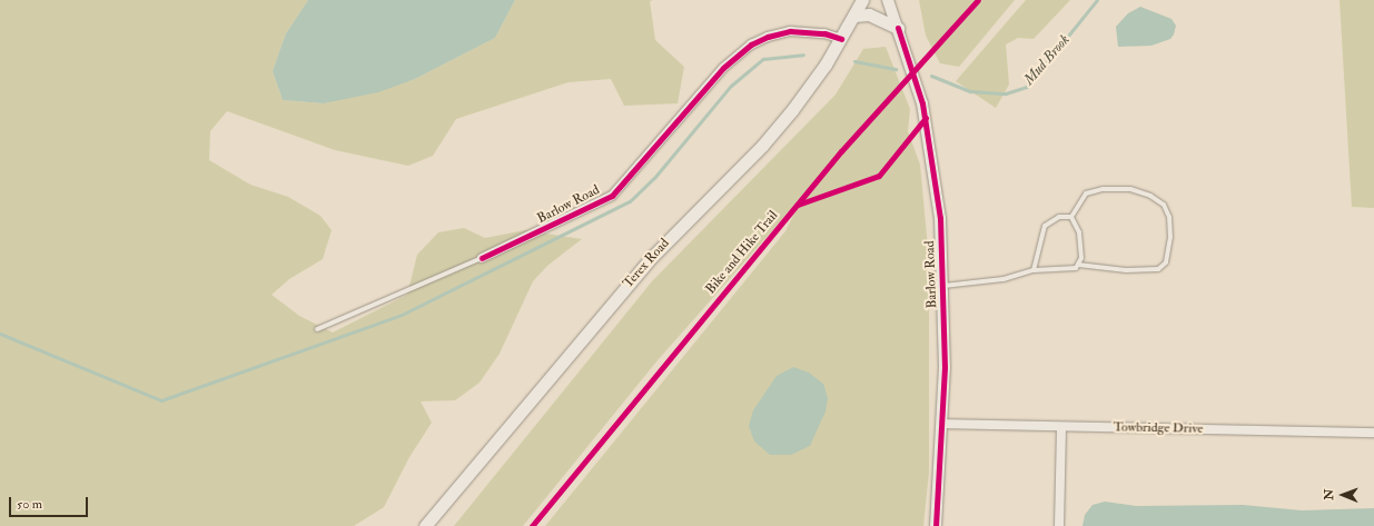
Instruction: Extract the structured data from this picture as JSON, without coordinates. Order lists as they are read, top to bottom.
{
  "streets": {
    "main road": ["Terex Road"],
    "street": ["Barlow Road", "Towbridge Drive"],
    "cycle path": ["Bike and Hike Trail"]
  },
  "crossings": [
    ["Barlow Road", "Terex Road"],
    ["Barlow Road", "Towbridge Drive"]
  ],
  "water": ["Mud Brook"],
  "scale_bar": "50 m",
  "north": "left"
}
